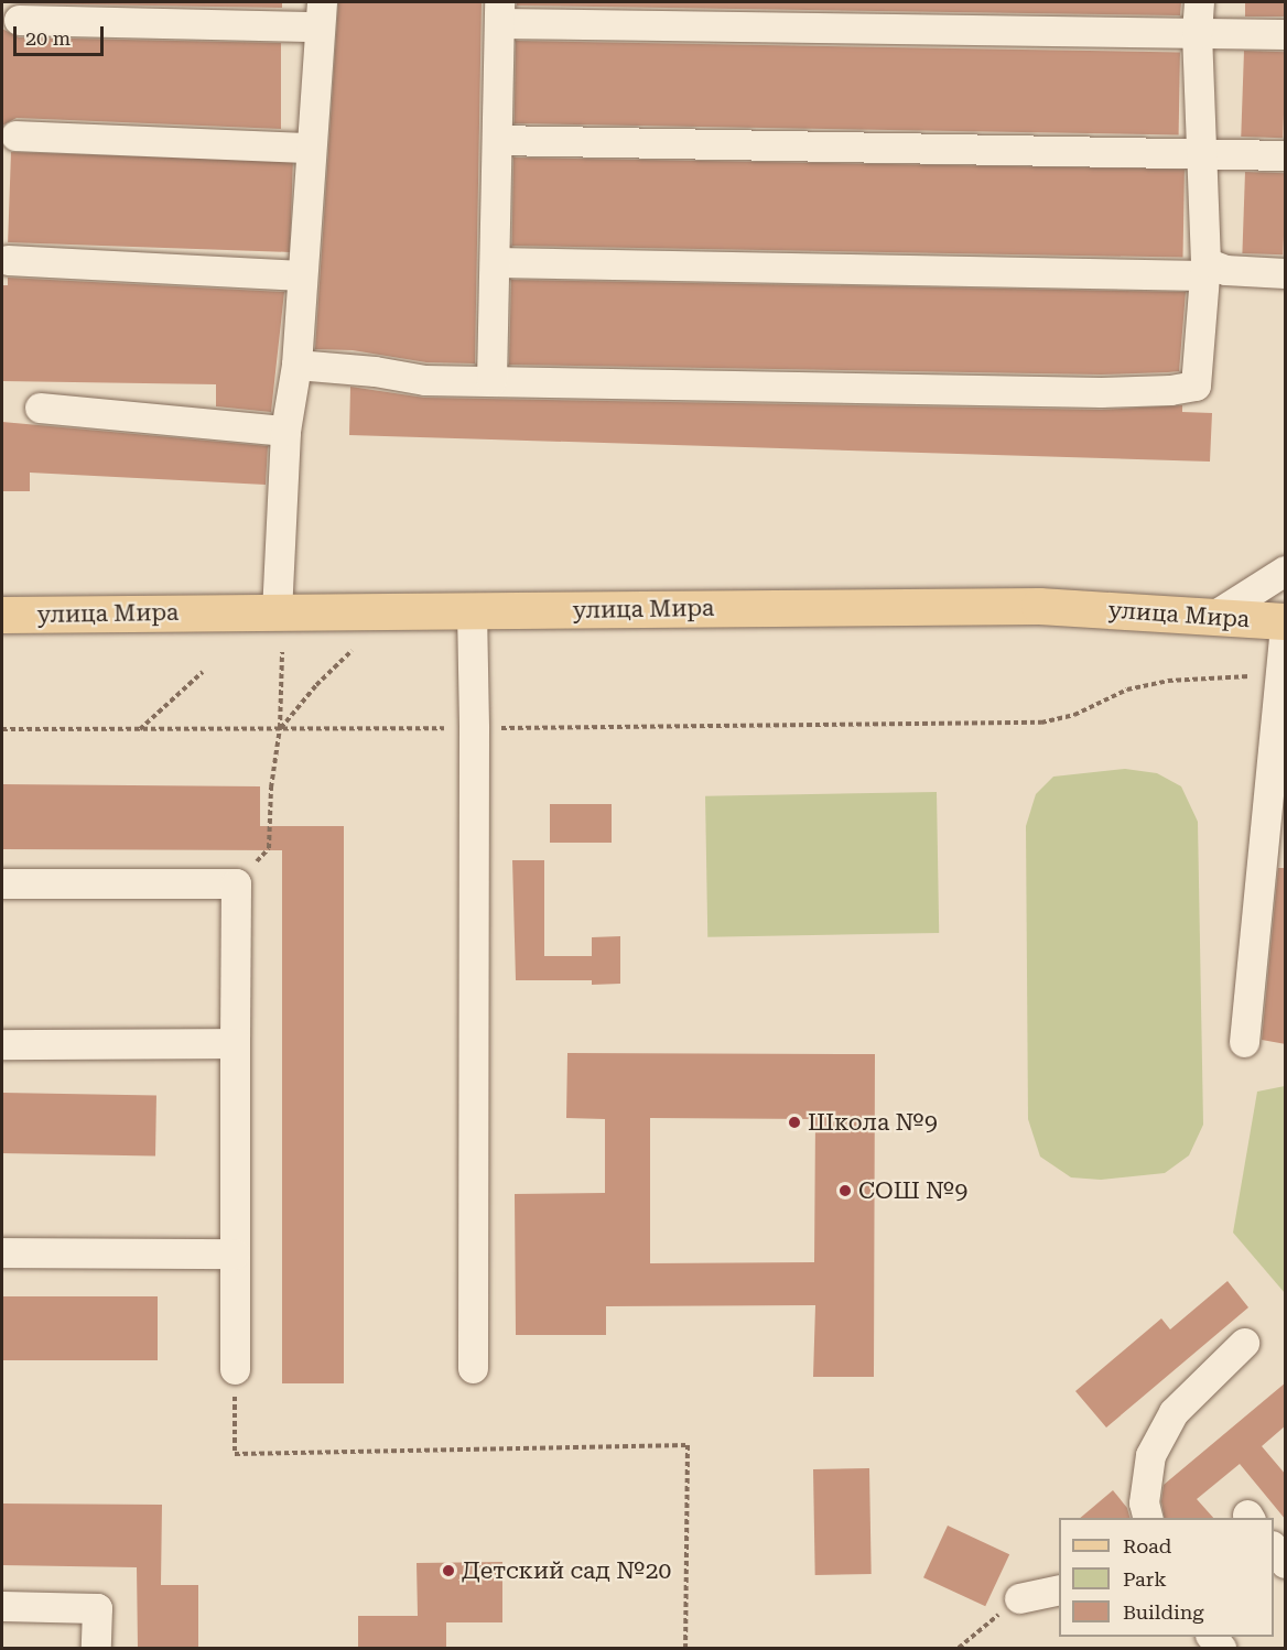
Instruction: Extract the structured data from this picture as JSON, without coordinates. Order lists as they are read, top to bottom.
{
  "streets": {
    "main road": ["улица Мира"]
  },
  "places": ["Школа №9", "СОШ №9", "Детский сад №20"],
  "legend": ["Road", "Park", "Building"],
  "scale_bar": "20 m"
}
